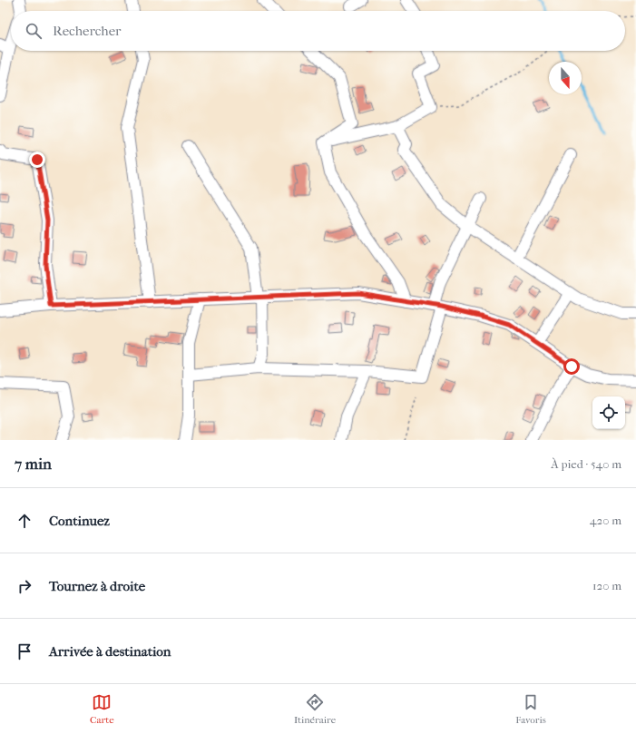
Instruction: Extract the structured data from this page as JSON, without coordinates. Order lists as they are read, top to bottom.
{
  "north": "bottom",
  "page": {
    "search": "Rechercher",
    "heading": ["7 min", "À pied · 540 m"],
    "list": [
      ["Continuez", "420 m"],
      ["Tournez à droite", "120 m"],
      "Arrivée à destination"
    ],
    "nav": ["Carte", "Itinéraire", "Favoris"]
  }
}
